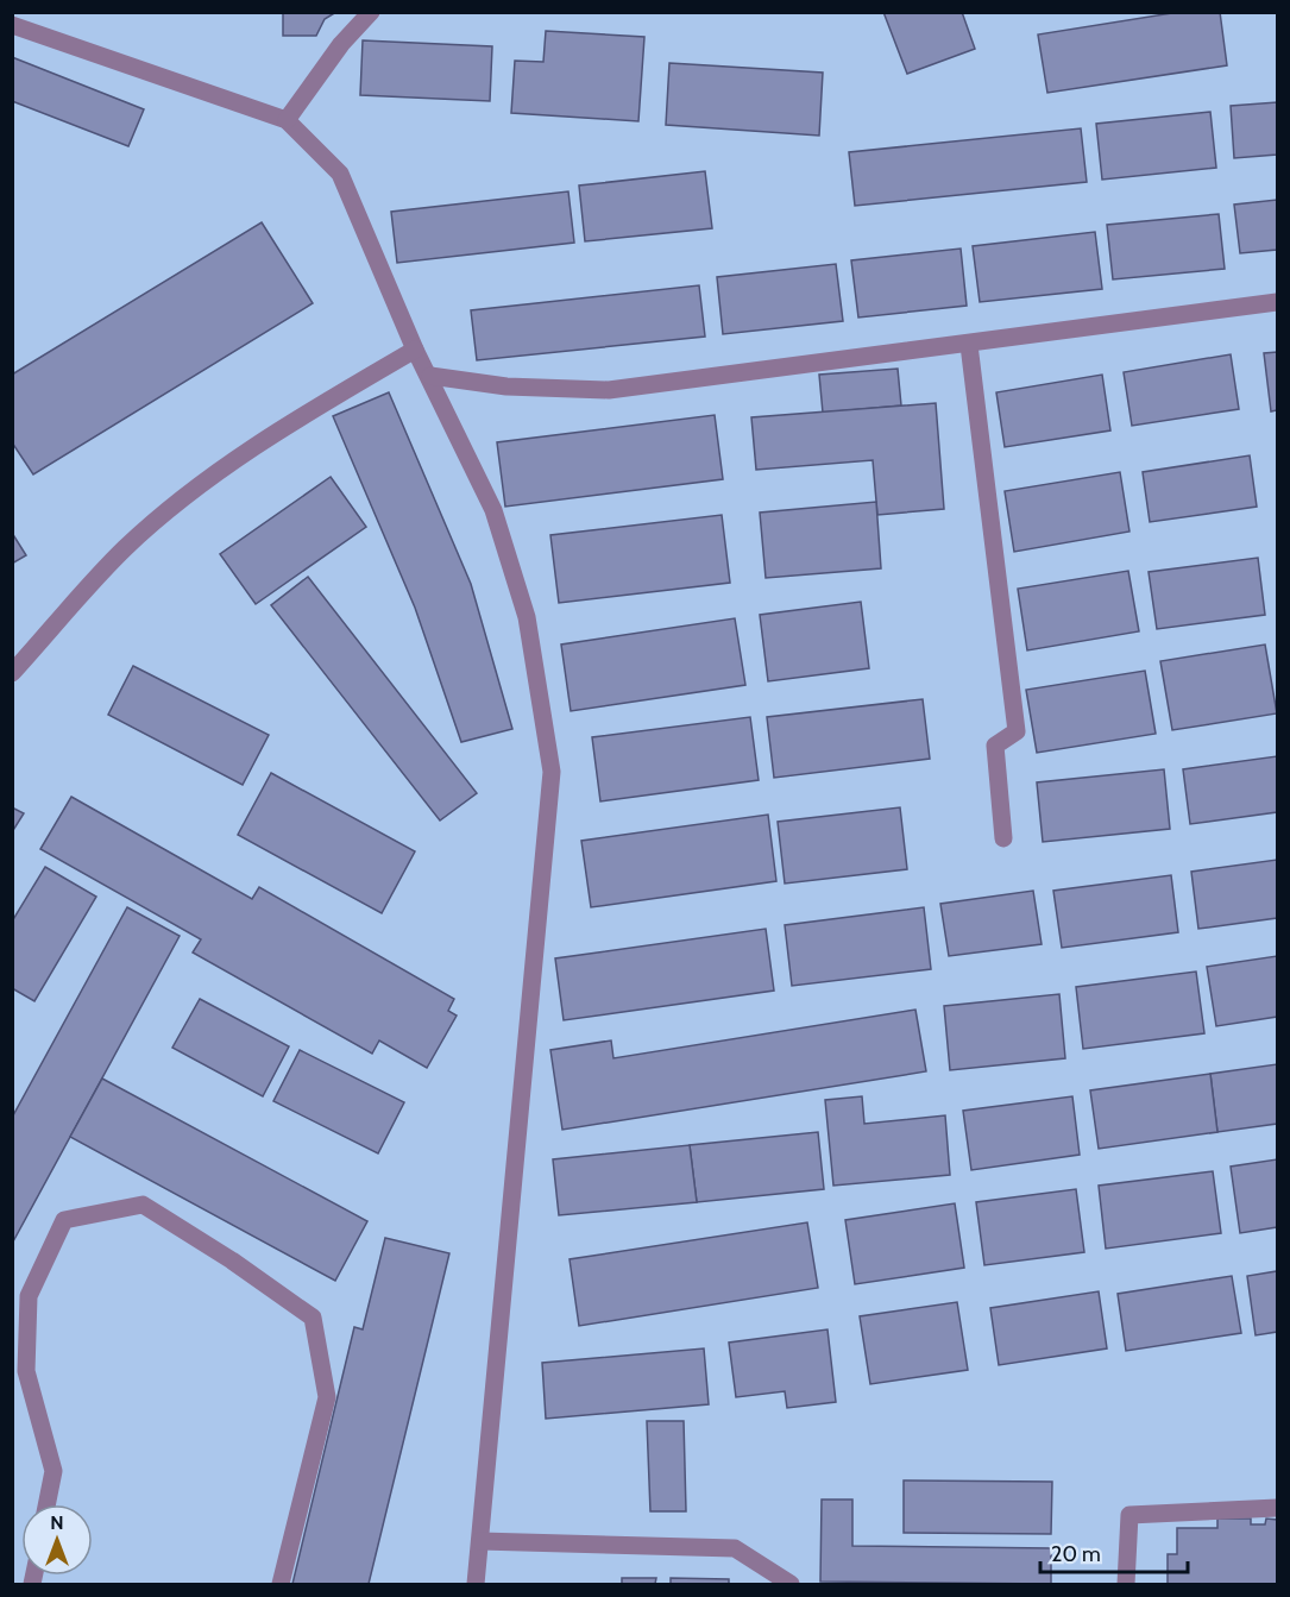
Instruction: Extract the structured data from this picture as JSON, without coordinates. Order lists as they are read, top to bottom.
{
  "scale_bar": "20 m",
  "north": "top"
}
